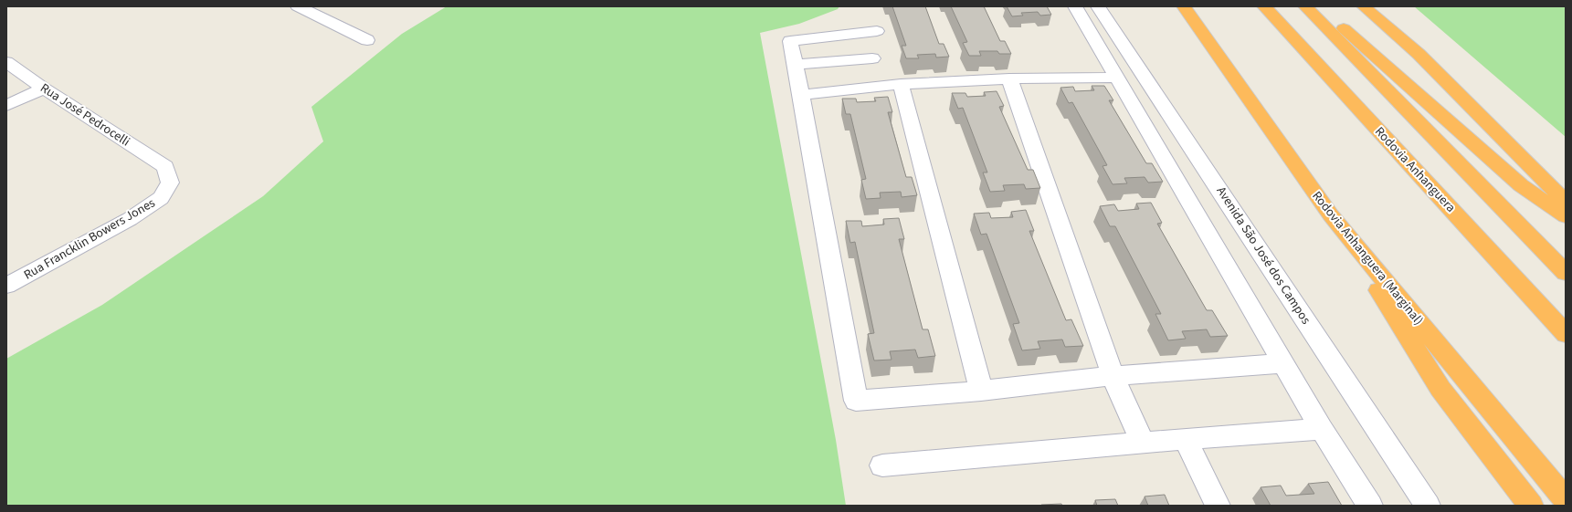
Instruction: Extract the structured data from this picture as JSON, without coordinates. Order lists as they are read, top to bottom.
{
  "streets": {
    "highway": ["Rodovia Anhanguera", "Rodovia Anhanguera (Marginal)"],
    "street": ["Rua José Pedrocelli", "Rua Francklin Bowers Jones", "Avenida São José dos Campos"]
  },
  "crossings": [
    ["Rua José Pedrocelli", "Rua Francklin Bowers Jones"]
  ]
}
